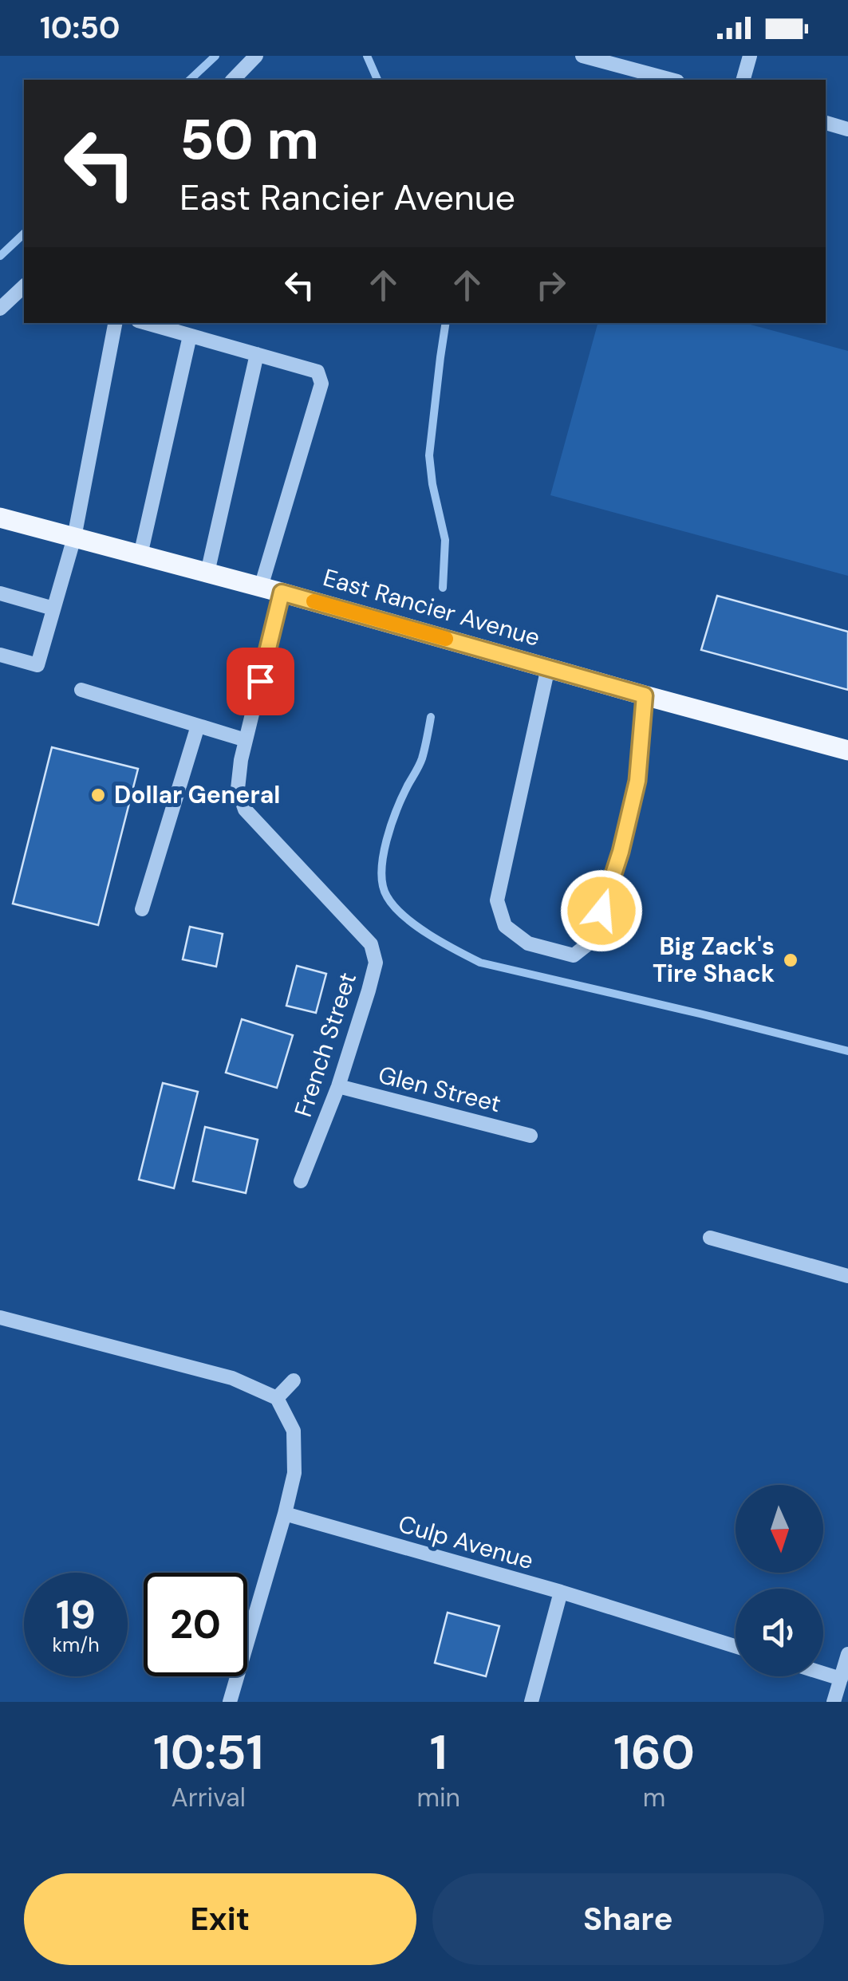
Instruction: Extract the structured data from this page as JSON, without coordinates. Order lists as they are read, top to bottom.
{
  "streets": {
    "main road": ["East Rancier Avenue"],
    "street": ["French Street", "Glen Street", "Culp Avenue"]
  },
  "crossings": [
    ["East Rancier Avenue", "French Street"],
    ["French Street", "Glen Street"]
  ],
  "places": ["Dollar General", "Big Zack's Tire Shack"],
  "north": "bottom",
  "page": {
    "status": "10:50",
    "turn": ["50 m", "East Rancier Avenue"],
    "speed": "19 km/h",
    "limit": "20",
    "eta": [
      "10:51",
      "Arrival",
      "1",
      "min",
      "160",
      "m"
    ],
    "buttons": ["Exit", "Share"]
  }
}
